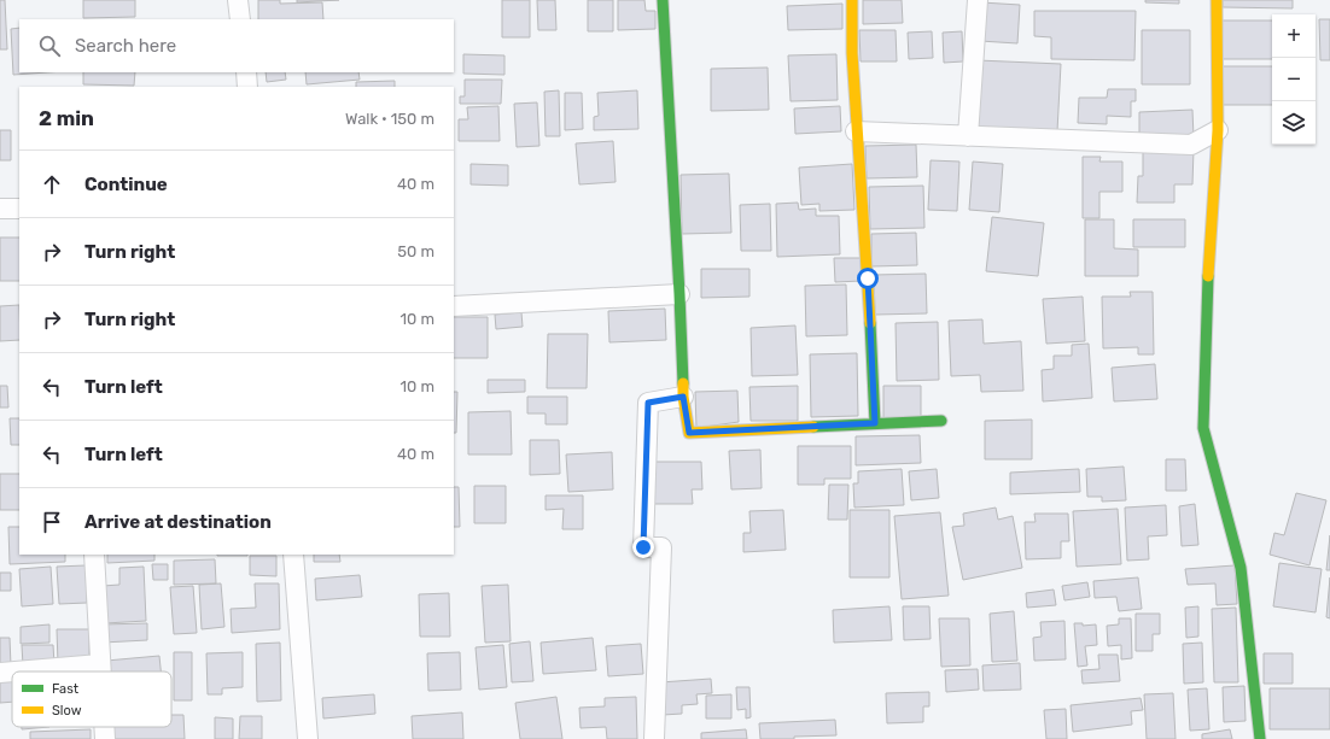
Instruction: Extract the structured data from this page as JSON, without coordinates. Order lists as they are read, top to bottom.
{
  "legend": ["Fast", "Slow"],
  "page": {
    "map_buttons": ["+", "−"],
    "search": "Search here",
    "heading": ["2 min", "Walk · 150 m"],
    "list": [
      ["Continue", "40 m"],
      ["Turn right", "50 m"],
      ["Turn right", "10 m"],
      ["Turn left", "10 m"],
      ["Turn left", "40 m"],
      "Arrive at destination"
    ]
  }
}
